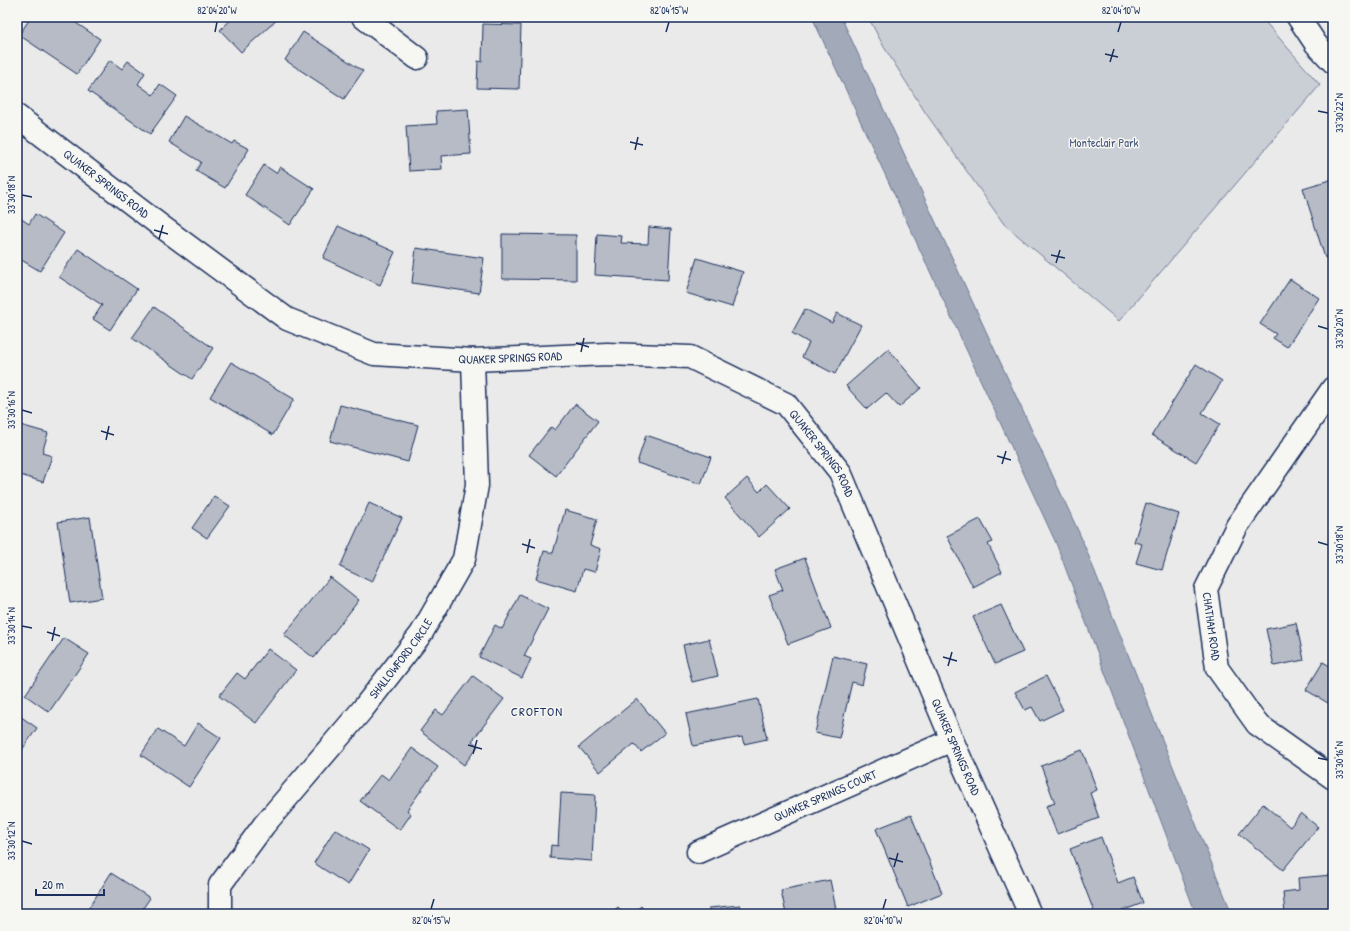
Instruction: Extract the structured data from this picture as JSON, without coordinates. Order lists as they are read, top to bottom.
{
  "streets": {
    "street": [
      "QUAKER SPRINGS ROAD",
      "CHATHAM ROAD",
      "SHALLOWFORD CIRCLE",
      "QUAKER SPRINGS COURT"
    ]
  },
  "crossings": [
    ["QUAKER SPRINGS ROAD", "SHALLOWFORD CIRCLE"],
    ["QUAKER SPRINGS ROAD", "QUAKER SPRINGS COURT"]
  ],
  "districts": ["CROFTON"],
  "parks": ["Monteclair Park"],
  "scale_bar": "20 m",
  "coordinates": [
    "82°04'20\"W",
    "82°04'15\"W",
    "82°04'10\"W",
    "33°30'22\"N",
    "33°30'18\"N",
    "33°30'20\"N",
    "33°30'16\"N",
    "33°30'14\"N",
    "33°30'12\"N"
  ]
}
